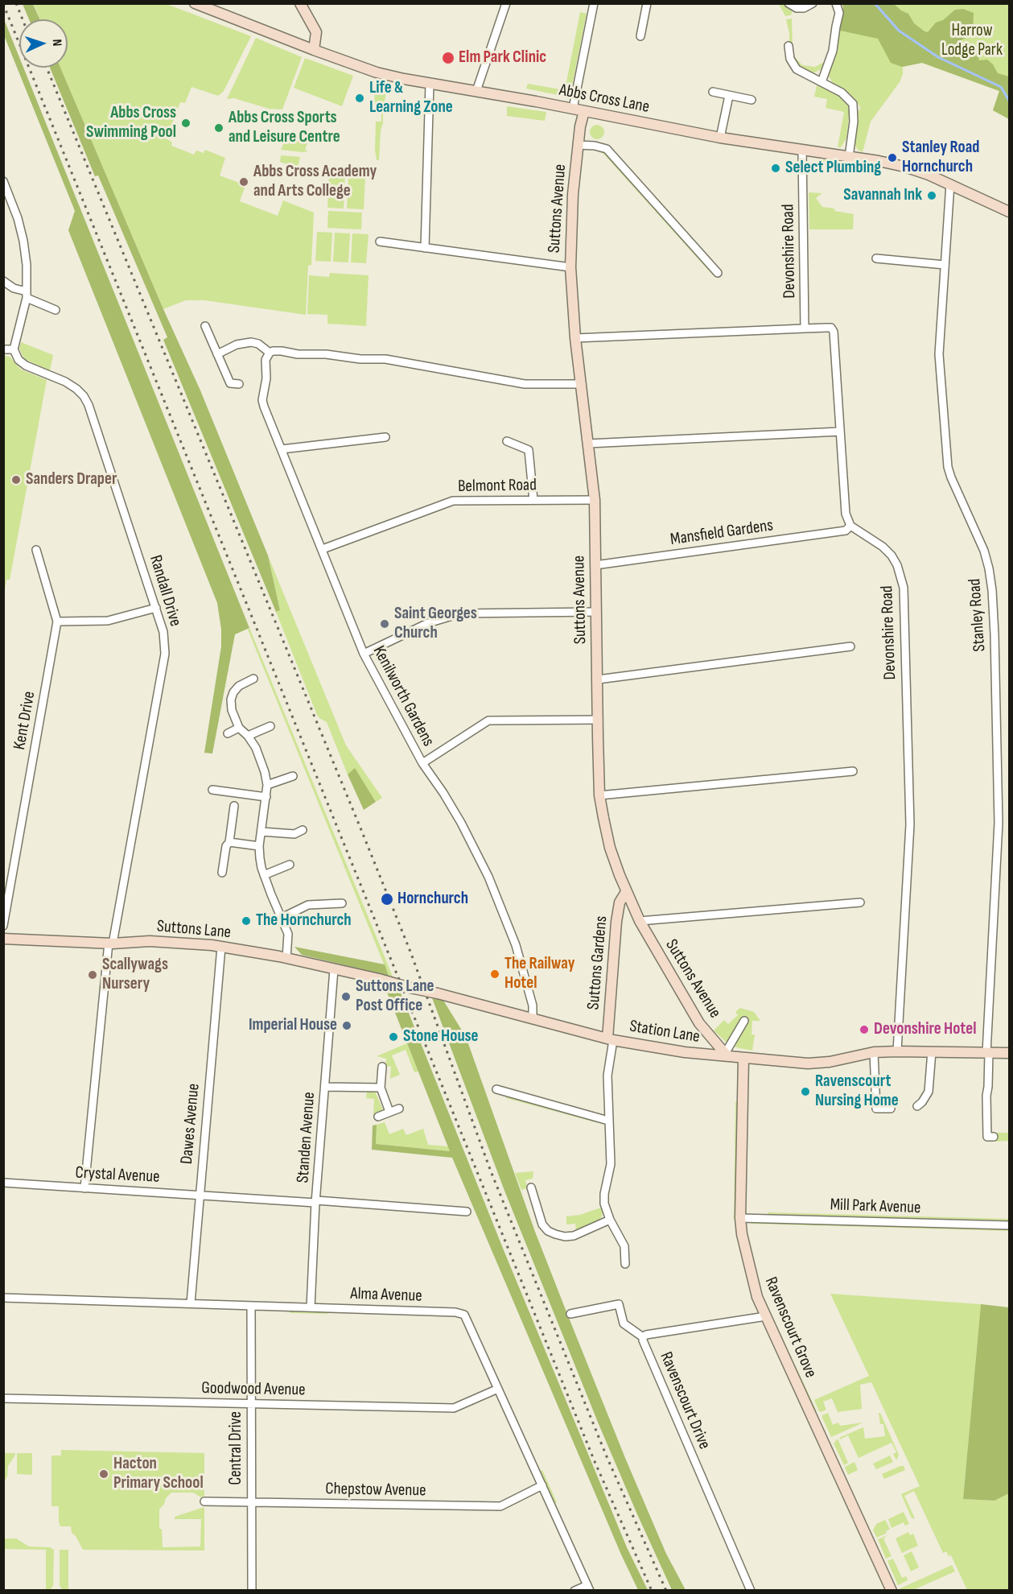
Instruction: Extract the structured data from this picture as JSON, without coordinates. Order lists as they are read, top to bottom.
{
  "streets": {
    "street": [
      "Abbs Cross Lane",
      "Suttons Avenue",
      "Devonshire Road",
      "Belmont Road",
      "Mansfield Gardens",
      "Randall Drive",
      "Stanley Road",
      "Kenilworth Gardens",
      "Kent Drive",
      "Suttons Lane",
      "Suttons Gardens",
      "Station Lane",
      "Dawes Avenue",
      "Standen Avenue",
      "Crystal Avenue",
      "Mill Park Avenue",
      "Alma Avenue",
      "Ravenscourt Grove",
      "Goodwood Avenue",
      "Ravenscourt Drive",
      "Central Drive",
      "Chepstow Avenue"
    ]
  },
  "crossings": [
    ["Abbs Cross Lane", "Suttons Avenue"],
    ["Abbs Cross Lane", "Devonshire Road"],
    ["Abbs Cross Lane", "Stanley Road"],
    ["Suttons Avenue", "Belmont Road"],
    ["Suttons Avenue", "Mansfield Gardens"],
    ["Suttons Avenue", "Suttons Gardens"],
    ["Suttons Avenue", "Station Lane"],
    ["Devonshire Road", "Mansfield Gardens"],
    ["Devonshire Road", "Station Lane"],
    ["Belmont Road", "Kenilworth Gardens"],
    ["Randall Drive", "Suttons Lane"],
    ["Randall Drive", "Crystal Avenue"],
    ["Stanley Road", "Station Lane"],
    ["Kenilworth Gardens", "Station Lane"],
    ["Suttons Lane", "Station Lane"],
    ["Suttons Lane", "Dawes Avenue"],
    ["Suttons Lane", "Standen Avenue"],
    ["Suttons Gardens", "Station Lane"],
    ["Station Lane", "Ravenscourt Grove"],
    ["Dawes Avenue", "Crystal Avenue"],
    ["Dawes Avenue", "Alma Avenue"],
    ["Standen Avenue", "Crystal Avenue"],
    ["Standen Avenue", "Alma Avenue"],
    ["Mill Park Avenue", "Ravenscourt Grove"],
    ["Alma Avenue", "Goodwood Avenue"],
    ["Alma Avenue", "Central Drive"],
    ["Alma Avenue", "Chepstow Avenue"],
    ["Ravenscourt Grove", "Ravenscourt Drive"],
    ["Goodwood Avenue", "Central Drive"],
    ["Central Drive", "Chepstow Avenue"]
  ],
  "parks": ["Harrow Lodge Park"],
  "places": [
    "Elm Park Clinic",
    "Life & Learning Zone",
    "Abbs Cross Swimming Pool",
    "Abbs Cross Sports and Leisure Centre",
    "Stanley Road Hornchurch",
    "Select Plumbing",
    "Abbs Cross Academy and Arts College",
    "Savannah Ink",
    "Sanders Draper",
    "Saint Georges Church",
    "Hornchurch",
    "The Hornchurch",
    "The Railway Hotel",
    "Scallywags Nursery",
    "Suttons Lane Post Office",
    "Imperial House",
    "Devonshire Hotel",
    "Stone House",
    "Ravenscourt Nursing Home",
    "Hacton Primary School"
  ],
  "north": "right"
}
